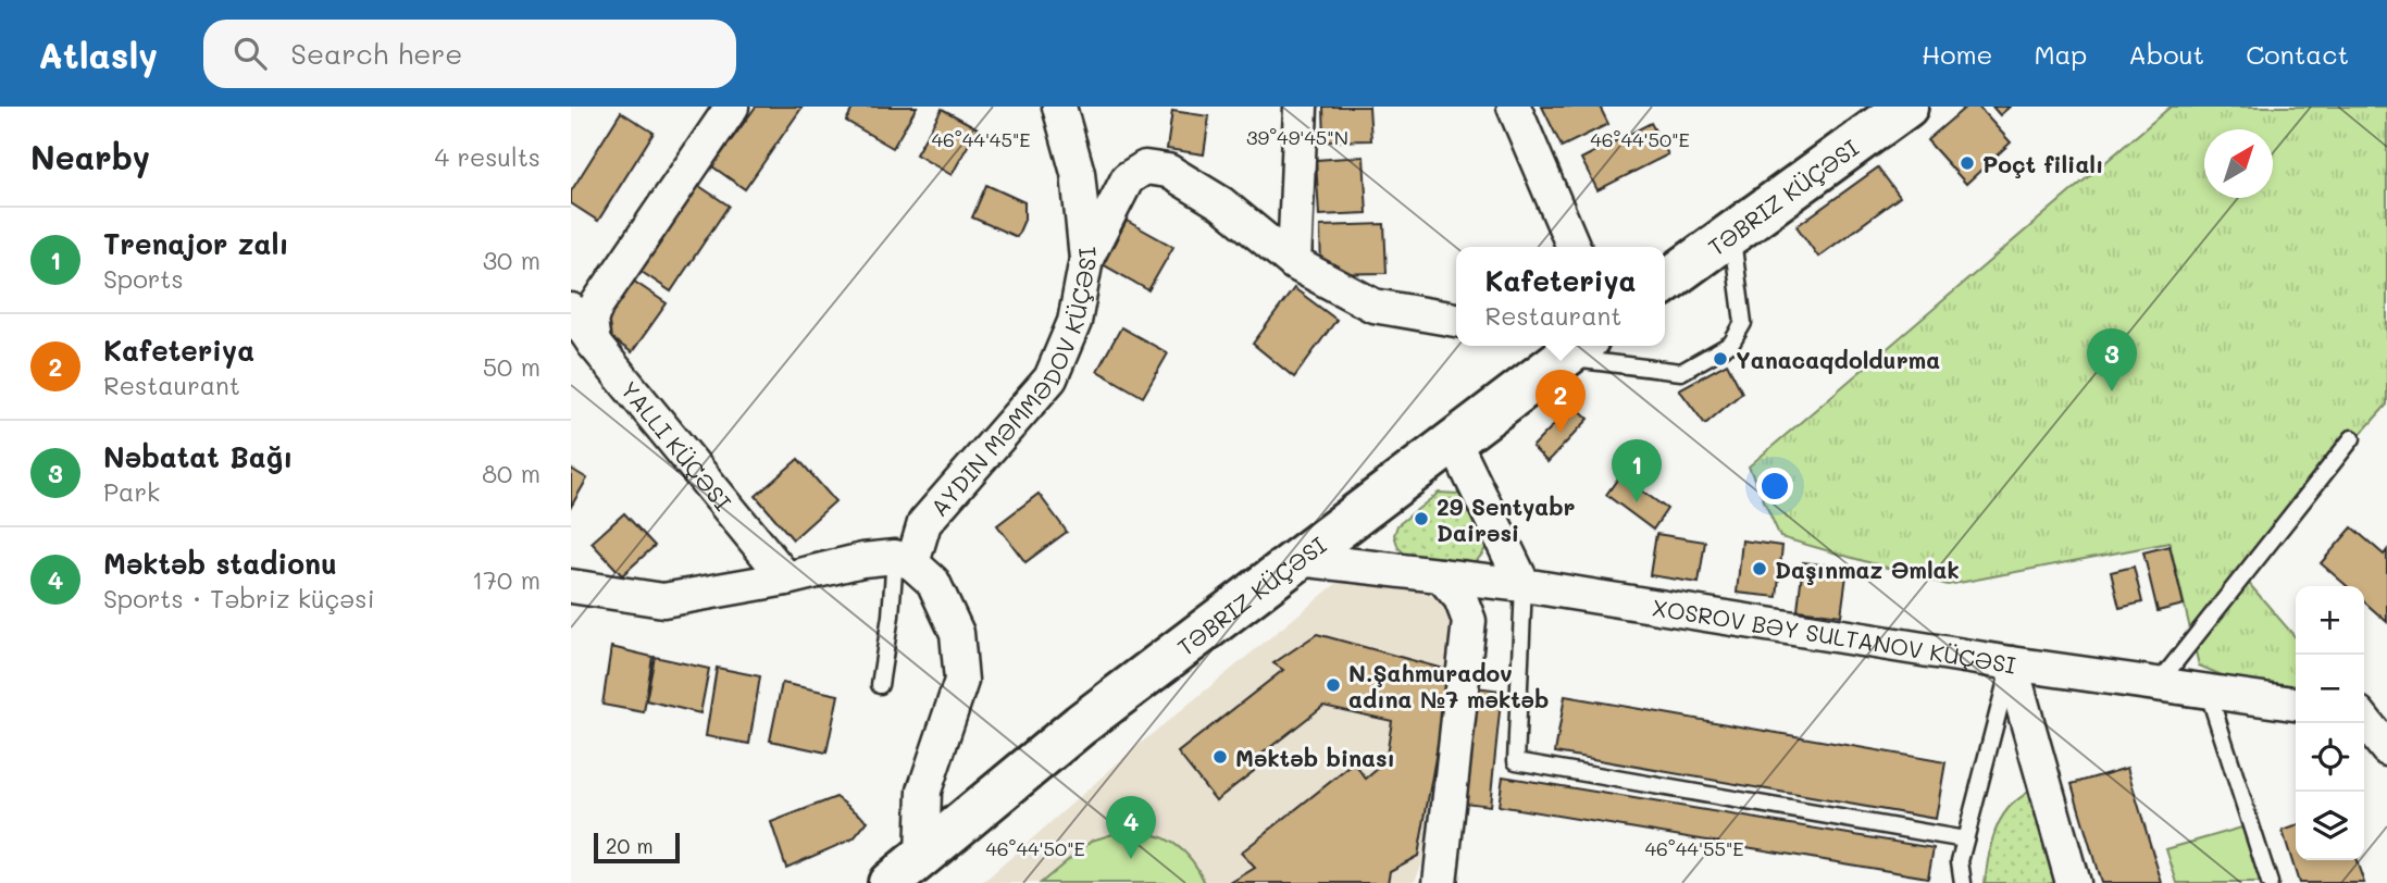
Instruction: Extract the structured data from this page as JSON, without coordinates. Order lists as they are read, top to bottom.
{
  "streets": {
    "main road": ["TƏBRIZ KÜÇƏSI"],
    "street": ["XOSROV BƏY SULTANOV KÜÇƏSI"]
  },
  "crossings": [
    ["TƏBRIZ KÜÇƏSI", "XOSROV BƏY SULTANOV KÜÇƏSI"]
  ],
  "places": [
    "Poçt filialı",
    "Yanacaqdoldurma",
    "29 Sentyabr Dairəsi",
    "Daşınmaz Əmlak",
    "N.Şahmuradov adına №7 məktəb",
    "Məktəb binası"
  ],
  "scale_bar": "20 m",
  "north": "top right",
  "page": {
    "header": "Atlasly",
    "search": "Search here",
    "nav": [
      "Home",
      "Map",
      "About",
      "Contact"
    ],
    "heading": ["Nearby", "4 results"],
    "list": [
      {
        "mark": "1",
        "name": "Trenajor zalı",
        "note": "Sports",
        "value": "30 m"
      },
      {
        "mark": "2",
        "name": "Kafeteriya",
        "note": "Restaurant",
        "value": "50 m"
      },
      {
        "mark": "3",
        "name": "Nəbatat Bağı",
        "note": "Park",
        "value": "80 m"
      },
      {
        "mark": "4",
        "name": "Məktəb stadionu",
        "note": "Sports · Təbriz küçəsi",
        "value": "170 m"
      }
    ],
    "popup": ["Kafeteriya", "Restaurant"],
    "pins": [
      "3",
      "2",
      "1",
      "4"
    ],
    "map_buttons": ["+", "−"],
    "scale": "20 m"
  },
  "coordinates": [
    "39°49'45\"N",
    "46°44'45\"E",
    "46°44'50\"E",
    "46°44'55\"E"
  ]
}
